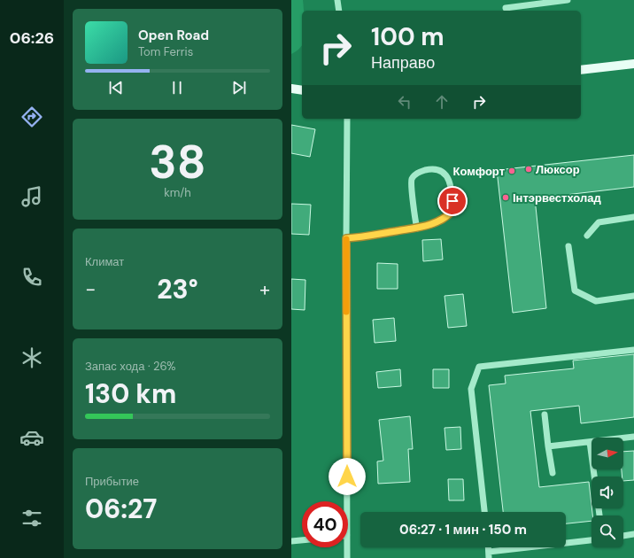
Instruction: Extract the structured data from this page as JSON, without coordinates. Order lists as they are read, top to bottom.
{
  "places": ["Люксор", "Комфорт", "Інтэрвестхолад"],
  "north": "right",
  "page": {
    "tabs": "06:26",
    "turn": ["100 m", "Направо"],
    "song": ["Open Road", "Tom Ferris"],
    "tile": [
      ["38", "km/h"],
      "Климат",
      ["Запас хода · 26%", "130 km"],
      ["Прибытие", "06:27"]
    ],
    "heat": ["−", "23°", "+"],
    "limit": "40",
    "trip": "06:27 · 1 мин · 150 m"
  }
}
